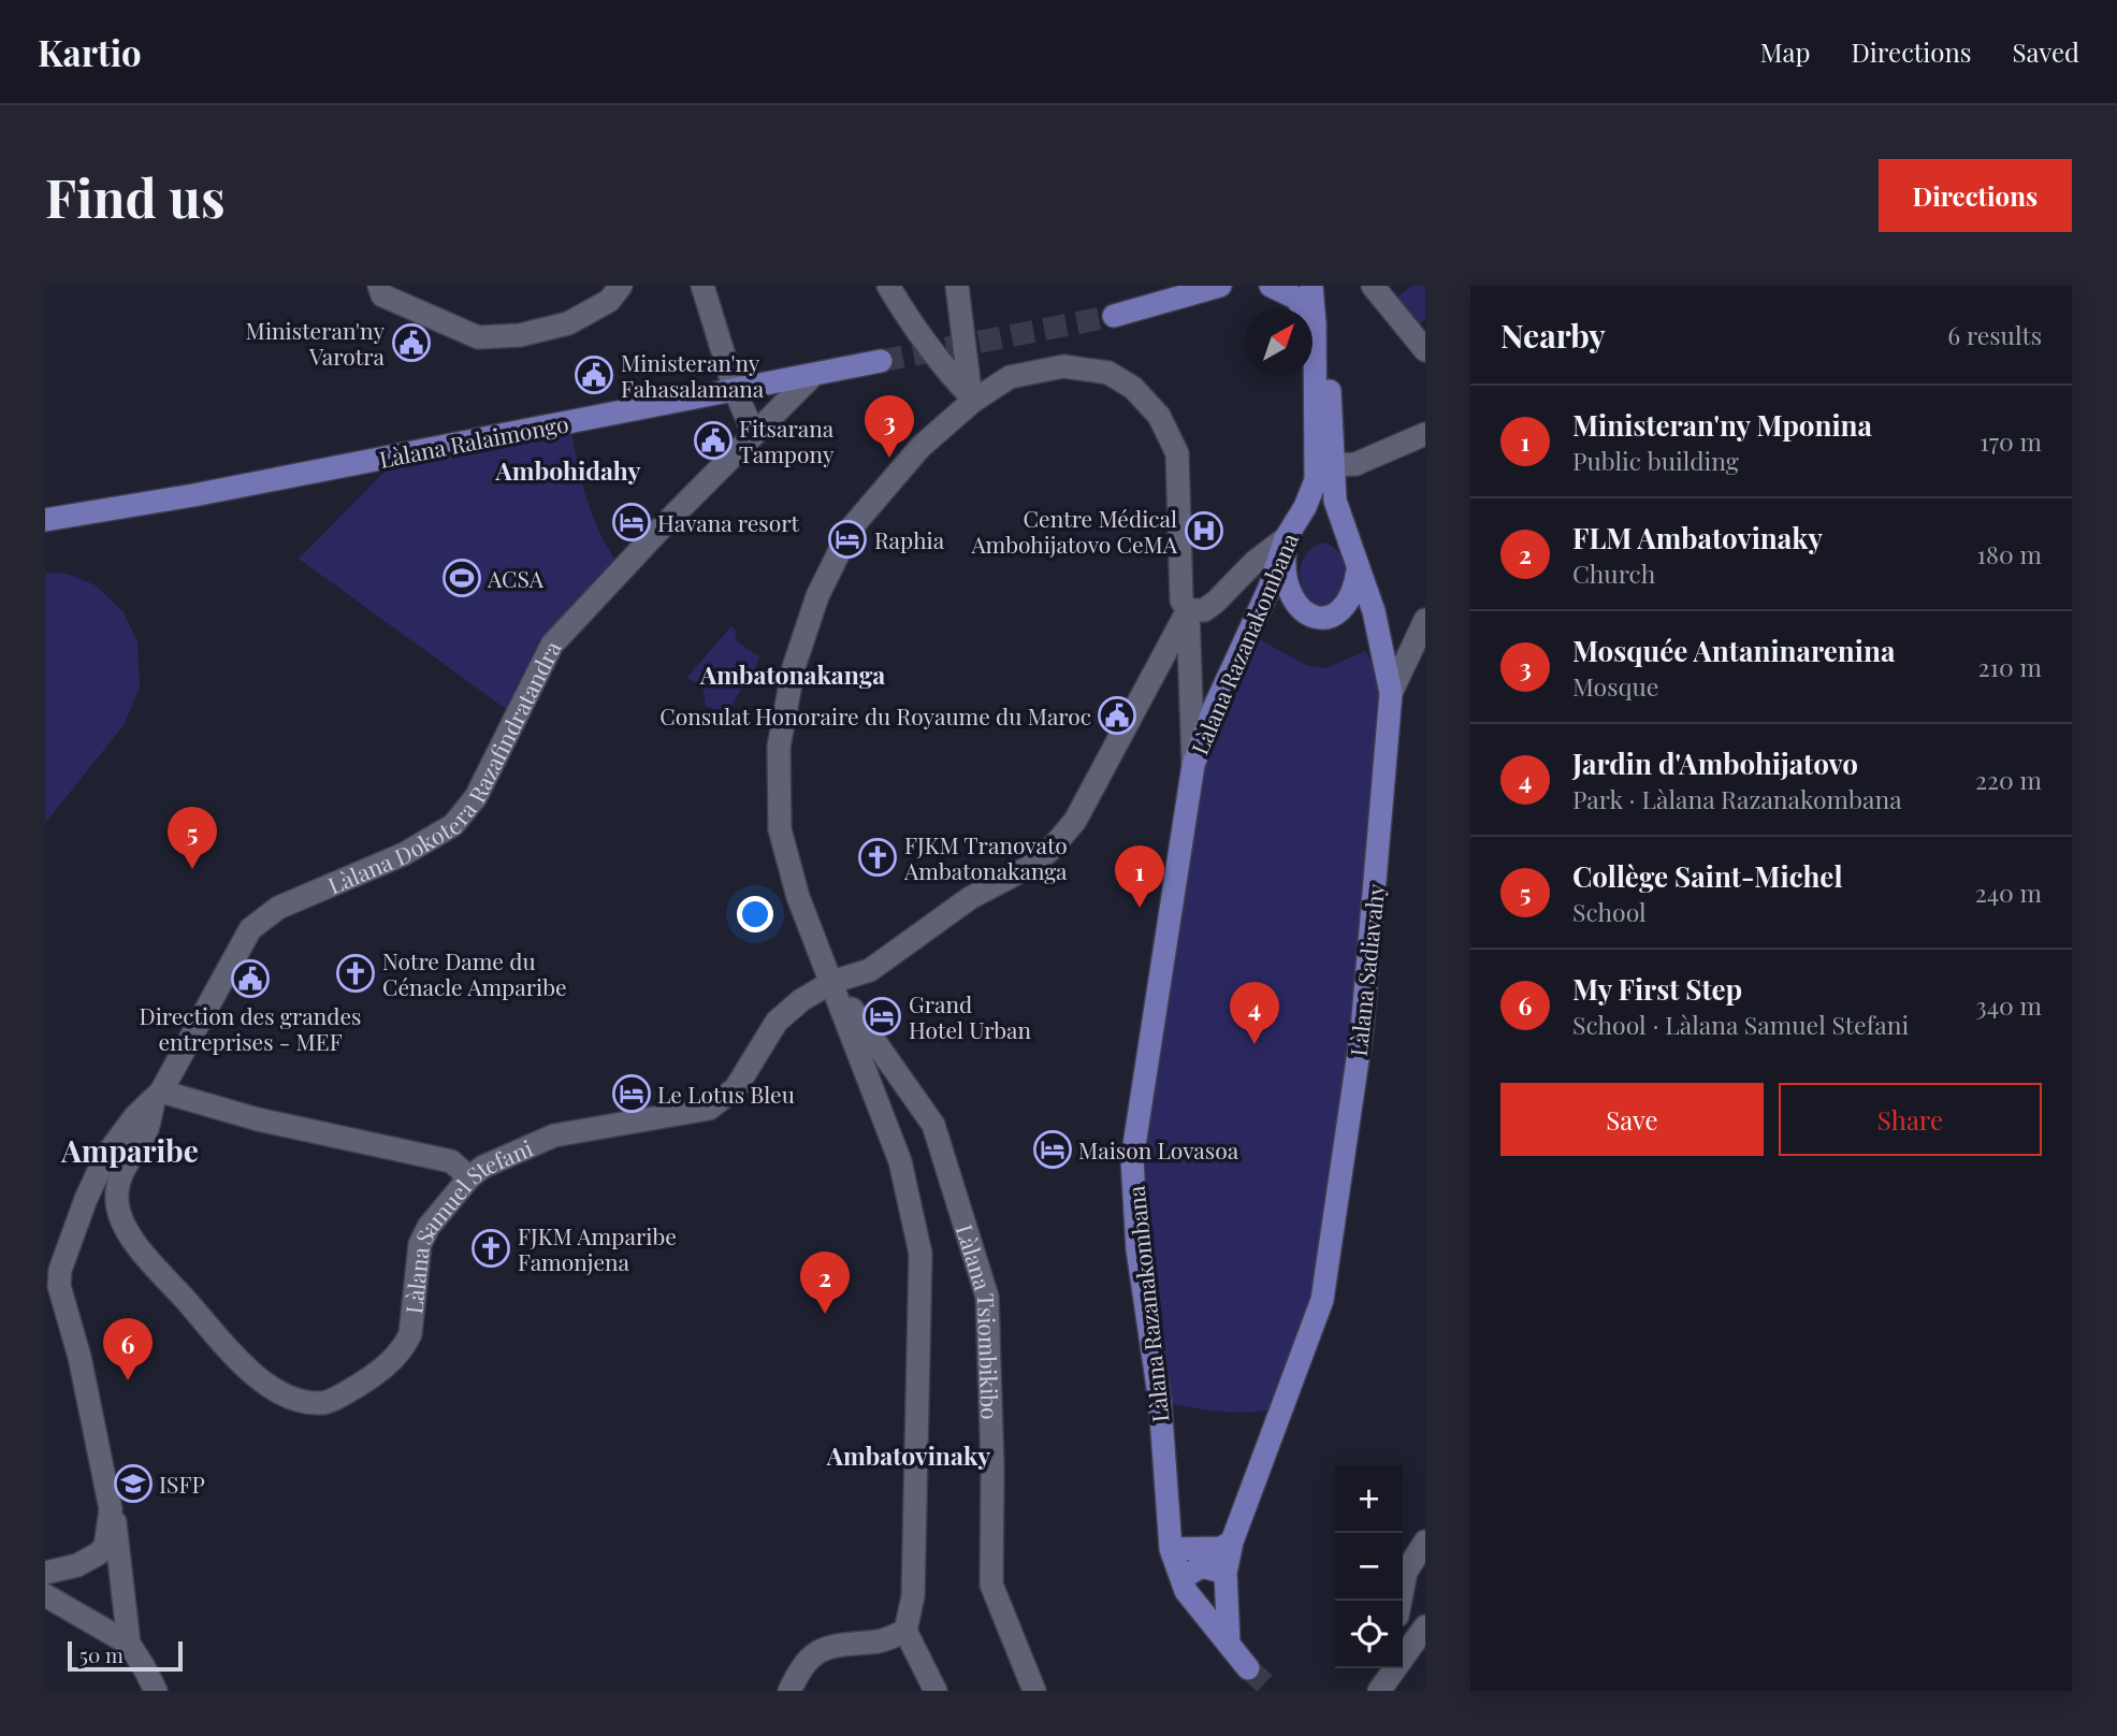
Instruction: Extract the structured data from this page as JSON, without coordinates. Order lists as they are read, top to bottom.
{
  "streets": {
    "main road": ["Làlana Ralaimongo", "Làlana Razanakombana", "Làlana Sadiavahy"],
    "street": ["Làlana Dokotera Razafindratandra", "Làlana Samuel Stefani", "Làlana Tsiombikibo"]
  },
  "crossings": [
    ["Làlana Ralaimongo", "Làlana Dokotera Razafindratandra"],
    ["Làlana Razanakombana", "Làlana Sadiavahy"],
    ["Làlana Dokotera Razafindratandra", "Làlana Samuel Stefani"],
    ["Làlana Samuel Stefani", "Làlana Tsiombikibo"]
  ],
  "districts": [
    "Ambohidahy",
    "Ambatonakanga",
    "Amparibe",
    "Ambatovinaky"
  ],
  "places": {
    "public building": [
      "Ministeran'ny Varotra",
      "Ministeran'ny Fahasalamana",
      "Fitsarana Tampony",
      "Consulat Honoraire du Royaume du Maroc",
      "Direction des grandes entreprises - MEF"
    ],
    "hotel": [
      "Havana resort",
      "Raphia",
      "Grand Hotel Urban",
      "Le Lotus Bleu",
      "Maison Lovasoa"
    ],
    "hospital": ["Centre Médical Ambohijatovo CeMA"],
    "sports": ["ACSA"],
    "church": ["FJKM Tranovato Ambatonakanga", "Notre Dame du Cénacle Amparibe", "FJKM Amparibe Famonjena"],
    "school or university": ["ISFP"]
  },
  "scale_bar": "50 m",
  "north": "top right",
  "page": {
    "header": "Kartio",
    "nav": ["Map", "Directions", "Saved"],
    "buttons": [
      "Directions",
      ["Save", "Share"]
    ],
    "title": "Find us",
    "heading": ["Nearby", "6 results"],
    "list": [
      {
        "mark": "1",
        "name": "Ministeran'ny Mponina",
        "note": "Public building",
        "value": "170 m"
      },
      {
        "mark": "2",
        "name": "FLM Ambatovinaky",
        "note": "Church",
        "value": "180 m"
      },
      {
        "mark": "3",
        "name": "Mosquée Antaninarenina",
        "note": "Mosque",
        "value": "210 m"
      },
      {
        "mark": "4",
        "name": "Jardin d'Ambohijatovo",
        "note": "Park · Làlana Razanakombana",
        "value": "220 m"
      },
      {
        "mark": "5",
        "name": "Collège Saint-Michel",
        "note": "School",
        "value": "240 m"
      },
      {
        "mark": "6",
        "name": "My First Step",
        "note": "School · Làlana Samuel Stefani",
        "value": "340 m"
      }
    ],
    "pins": [
      "3",
      "5",
      "1",
      "4",
      "2",
      "6"
    ],
    "map_buttons": ["+", "−"],
    "scale": "50 m"
  }
}
